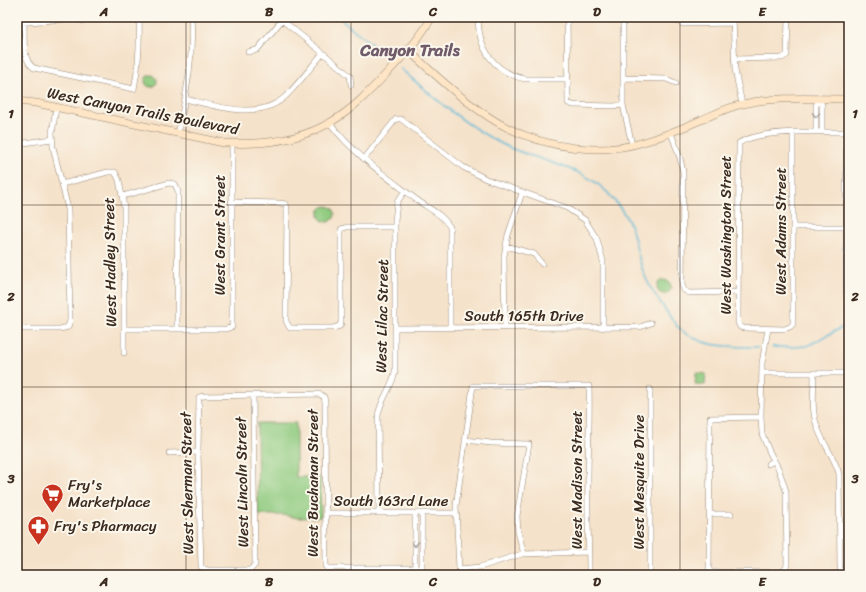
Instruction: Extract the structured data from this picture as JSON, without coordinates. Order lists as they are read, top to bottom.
{
  "streets": {
    "street": [
      "West Canyon Trails Boulevard",
      "West Adams Street",
      "West Grant Street",
      "West Washington Street",
      "West Hadley Street",
      "West Lilac Street",
      "South 165th Drive",
      "West Madison Street",
      "West Lincoln Street",
      "West Mesquite Drive",
      "West Sherman Street",
      "West Buchanan Street",
      "South 163rd Lane"
    ]
  },
  "crossings": [
    ["West Canyon Trails Boulevard", "West Grant Street"],
    ["West Adams Street", "West Washington Street"],
    ["West Lilac Street", "South 165th Drive"],
    ["West Lilac Street", "South 163rd Lane"],
    ["West Lincoln Street", "West Sherman Street"],
    ["West Lincoln Street", "West Buchanan Street"],
    ["West Sherman Street", "West Buchanan Street"],
    ["West Buchanan Street", "South 163rd Lane"]
  ],
  "districts": ["Canyon Trails"],
  "places": {
    "supermarket": ["Fry's Marketplace"],
    "pharmacy": ["Fry's Pharmacy"]
  },
  "grid": {
    "columns": [
      "A",
      "B",
      "C",
      "D",
      "E"
    ],
    "rows": ["1", "2", "3"]
  }
}
